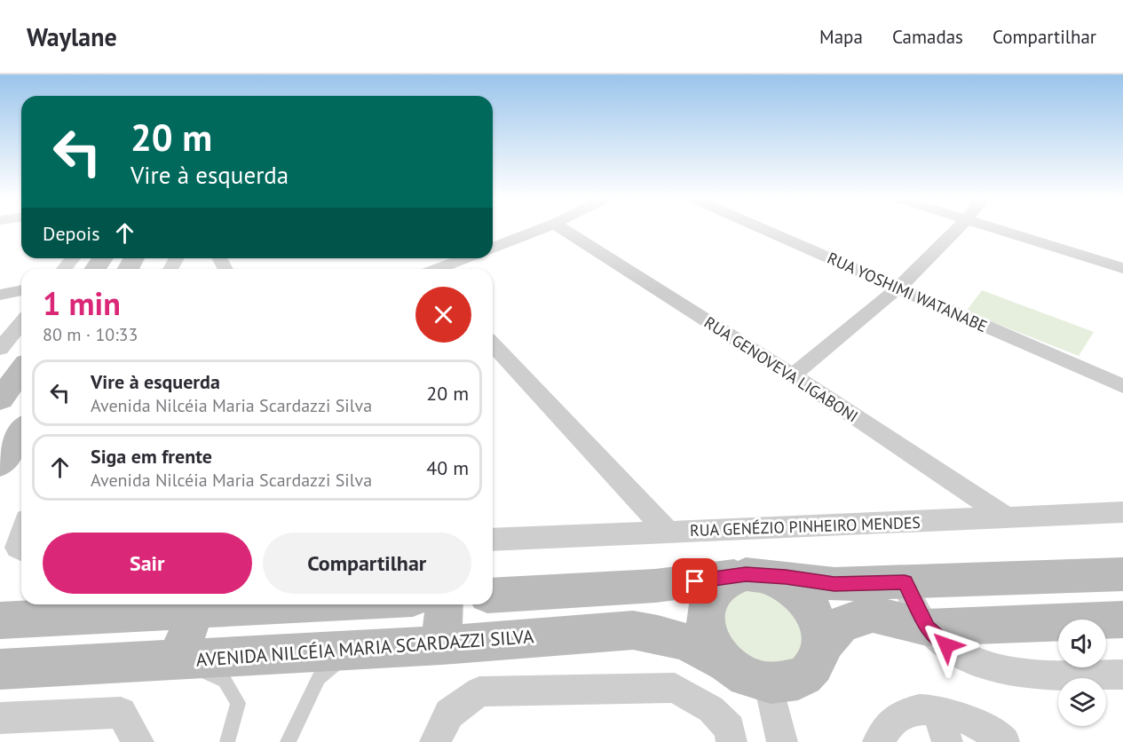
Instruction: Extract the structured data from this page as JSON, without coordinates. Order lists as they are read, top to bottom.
{
  "streets": {
    "street": [
      "RUA YOSHIMI WATANABE",
      "RUA GENOVEVA LIGABONI",
      "RUA GENÉZIO PINHEIRO MENDES",
      "AVENIDA NILCÉIA MARIA SCARDAZZI SILVA"
    ]
  },
  "crossings": [
    ["RUA GENOVEVA LIGABONI", "RUA GENÉZIO PINHEIRO MENDES"]
  ],
  "page": {
    "header": "Waylane",
    "nav": ["Mapa", "Camadas", "Compartilhar"],
    "turn": ["20 m", "Vire à esquerda"],
    "then": "Depois",
    "heading": ["1 min", "80 m · 10:33"],
    "list": [
      {
        "name": "Vire à esquerda",
        "note": "Avenida Nilcéia Maria Scardazzi Silva",
        "value": "20 m"
      },
      {
        "name": "Siga em frente",
        "note": "Avenida Nilcéia Maria Scardazzi Silva",
        "value": "40 m"
      }
    ],
    "buttons": ["Sair", "Compartilhar"]
  }
}
